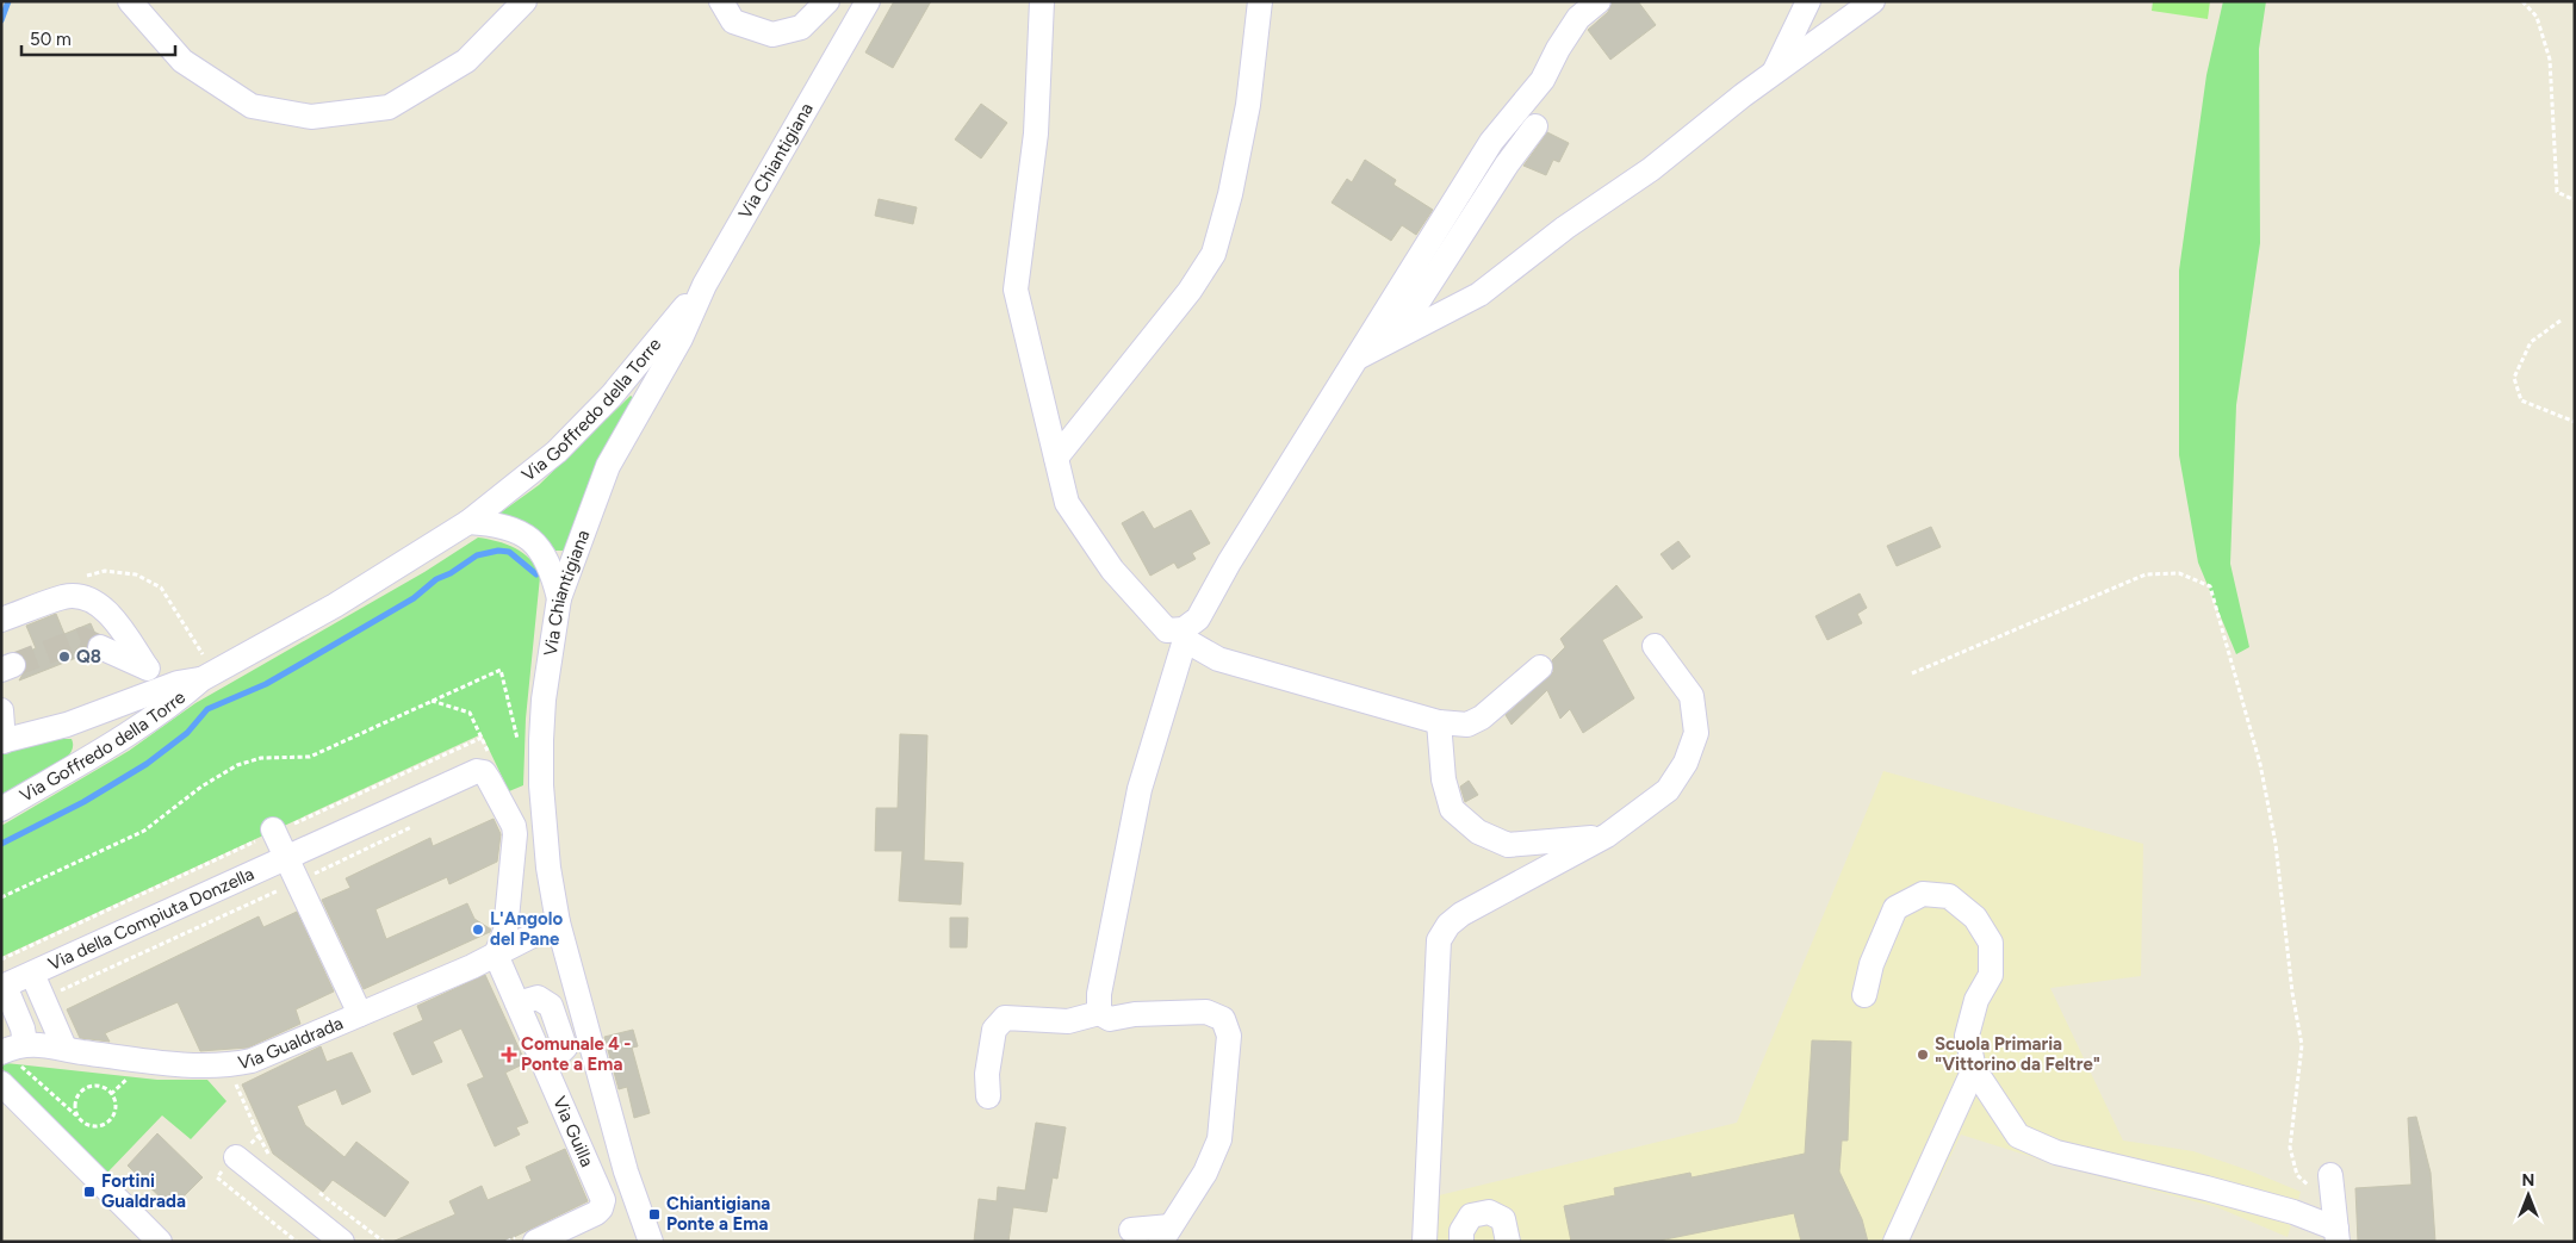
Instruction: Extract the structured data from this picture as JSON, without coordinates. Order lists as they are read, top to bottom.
{
  "streets": {
    "street": [
      "Via Chiantigiana",
      "Via Goffredo della Torre",
      "Via della Compiuta Donzella",
      "Via Gualdrada",
      "Via Guilla"
    ]
  },
  "crossings": [
    ["Via Chiantigiana", "Via Goffredo della Torre"],
    ["Via Chiantigiana", "Via Gualdrada"],
    ["Via della Compiuta Donzella", "Via Gualdrada"],
    ["Via della Compiuta Donzella", "Via Guilla"],
    ["Via Gualdrada", "Via Guilla"]
  ],
  "places": {
    "other": ["Q8", "L'Angolo del Pane", "Scuola Primaria \"Vittorino da Feltre\""],
    "health": ["Comunale 4 - Ponte a Ema"],
    "transit": ["Fortini Gualdrada", "Chiantigiana Ponte a Ema"]
  },
  "scale_bar": "50 m",
  "north": "top"
}
